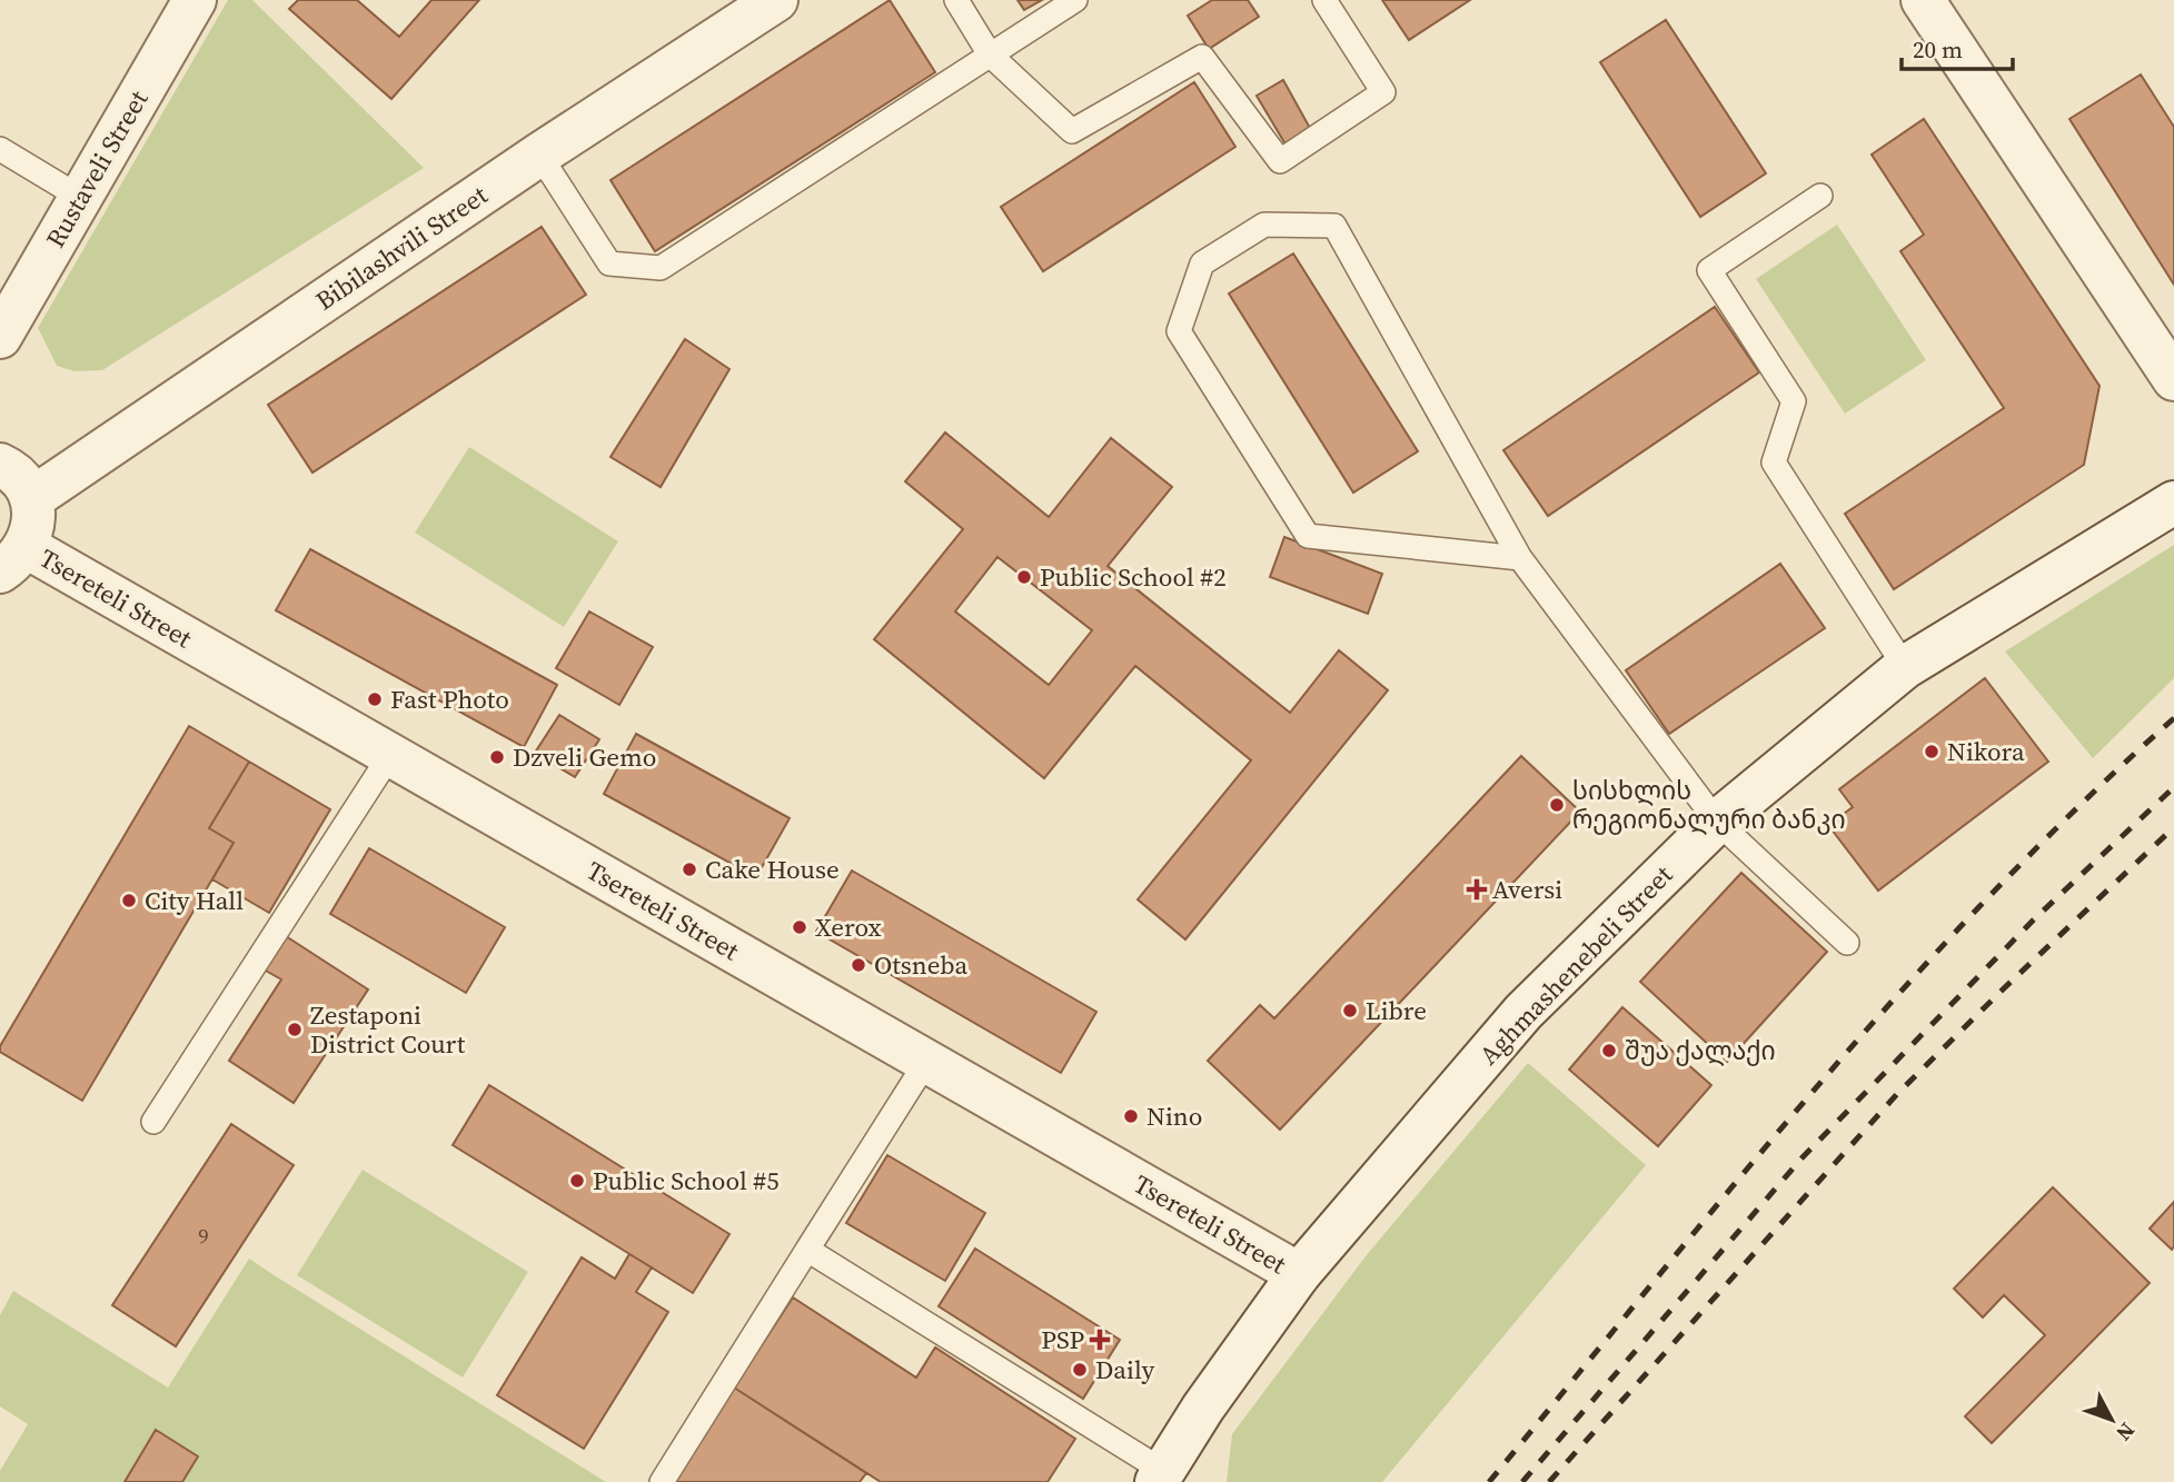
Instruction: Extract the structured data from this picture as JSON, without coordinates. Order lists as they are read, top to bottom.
{
  "streets": {
    "street": [
      "Rustaveli Street",
      "Bibilashvili Street",
      "Tsereteli Street",
      "Aghmashenebeli Street"
    ]
  },
  "crossings": [
    ["Tsereteli Street", "Aghmashenebeli Street"]
  ],
  "places": {
    "other": [
      "Public School #2",
      "Fast Photo",
      "Nikora",
      "Dzveli Gemo",
      "სისხლის რეგიონალური ბანკი",
      "Cake House",
      "City Hall",
      "Xerox",
      "Otsneba",
      "Libre",
      "Zestaponi District Court",
      "შუა ქალაქი",
      "Nino",
      "Public School #5",
      "Daily"
    ],
    "health": ["Aversi", "PSP"]
  },
  "house_numbers": ["9"],
  "scale_bar": "20 m",
  "north": "bottom right"
}
